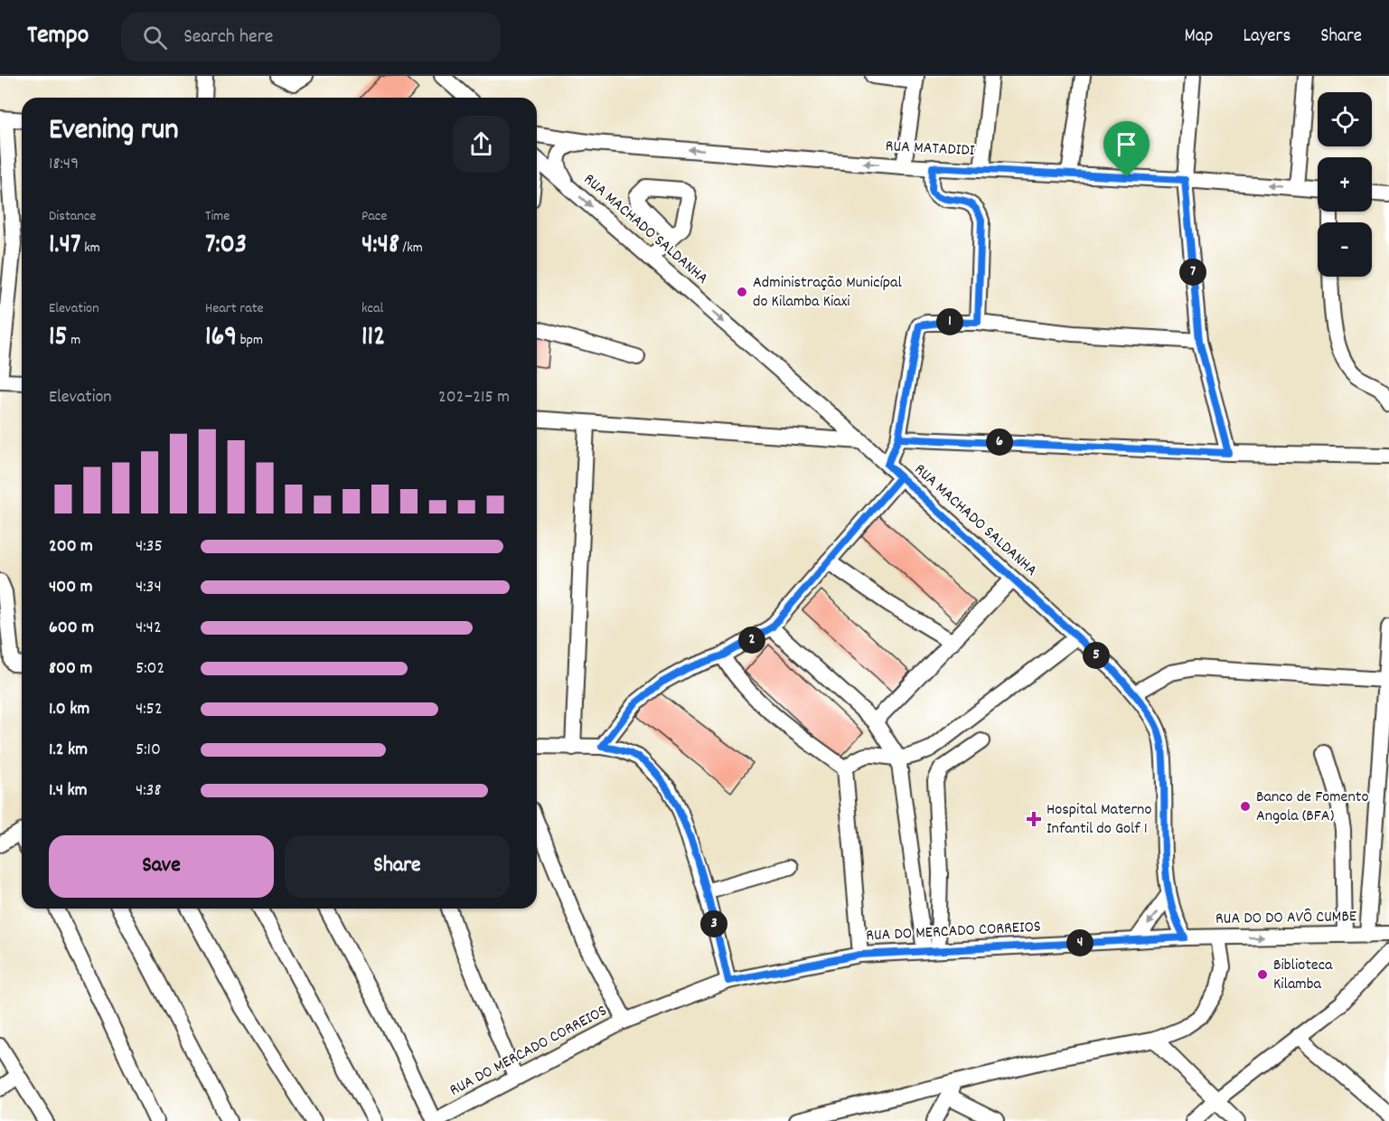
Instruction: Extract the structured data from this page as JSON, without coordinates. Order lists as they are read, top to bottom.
{
  "streets": {
    "street": [
      "RUA MATADIDI",
      "RUA MACHADO SALDANHA",
      "RUA DO DO AVÔ CUMBE",
      "RUA DO MERCADO CORREIOS"
    ]
  },
  "crossings": [
    ["RUA MACHADO SALDANHA", "RUA DO DO AVÔ CUMBE"],
    ["RUA MACHADO SALDANHA", "RUA DO MERCADO CORREIOS"],
    ["RUA DO DO AVÔ CUMBE", "RUA DO MERCADO CORREIOS"]
  ],
  "one_way": ["RUA MATADIDI", "RUA MACHADO SALDANHA", "RUA DO DO AVÔ CUMBE"],
  "places": {
    "other": ["Administração Municípal do Kilamba Kiaxi", "Banco de Fomento Angola (BFA)", "Biblioteca Kilamba"],
    "health": ["Hospital Materno Infantil do Golf 1"]
  },
  "page": {
    "header": "Tempo",
    "search": "Search here",
    "nav": ["Map", "Layers", "Share"],
    "map_buttons": ["+", "−"],
    "heading": ["Evening run", "18:49"],
    "stats": [
      ["Distance", "1.47 km"],
      ["Time", "7:03"],
      ["Pace", "4:48 /km"],
      ["Elevation", "15 m"],
      ["Heart rate", "169 bpm"],
      ["kcal", "112"]
    ],
    "pins": [
      "7",
      "1",
      "6",
      "2",
      "5",
      "3",
      "4"
    ],
    "chart": ["Elevation", "202–215 m"],
    "list": [
      {
        "name": "200 m",
        "note": "4:35"
      },
      {
        "name": "400 m",
        "note": "4:34"
      },
      {
        "name": "600 m",
        "note": "4:42"
      },
      {
        "name": "800 m",
        "note": "5:02"
      },
      {
        "name": "1.0 km",
        "note": "4:52"
      },
      {
        "name": "1.2 km",
        "note": "5:10"
      },
      {
        "name": "1.4 km",
        "note": "4:38"
      }
    ],
    "buttons": ["Save", "Share"]
  }
}
